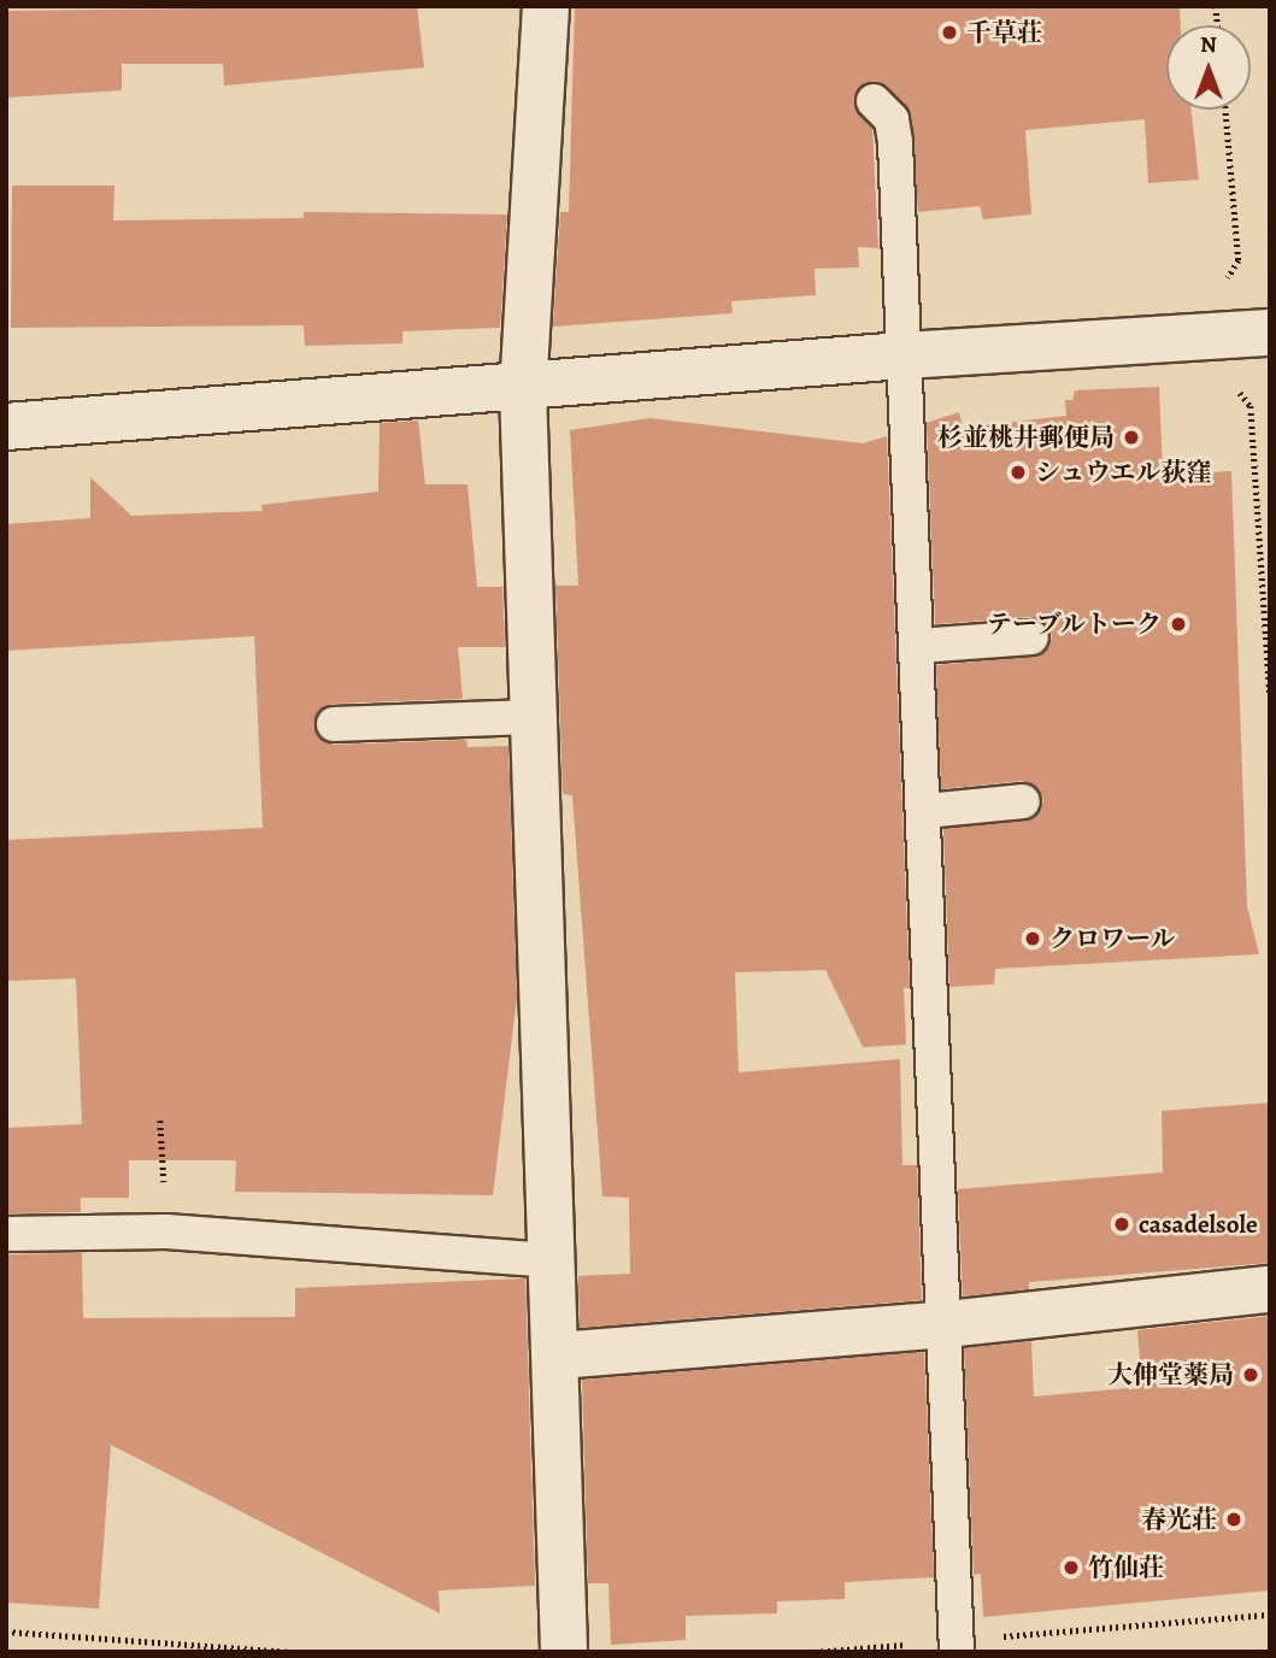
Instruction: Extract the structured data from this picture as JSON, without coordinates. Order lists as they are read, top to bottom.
{
  "places": [
    "千草荘",
    "杉並桃井郵便局",
    "シュウエル荻窪",
    "テーブルトーク",
    "クロワール",
    "casadelsole",
    "大伸堂薬局",
    "春光荘",
    "竹仙荘"
  ],
  "north": "top"
}
